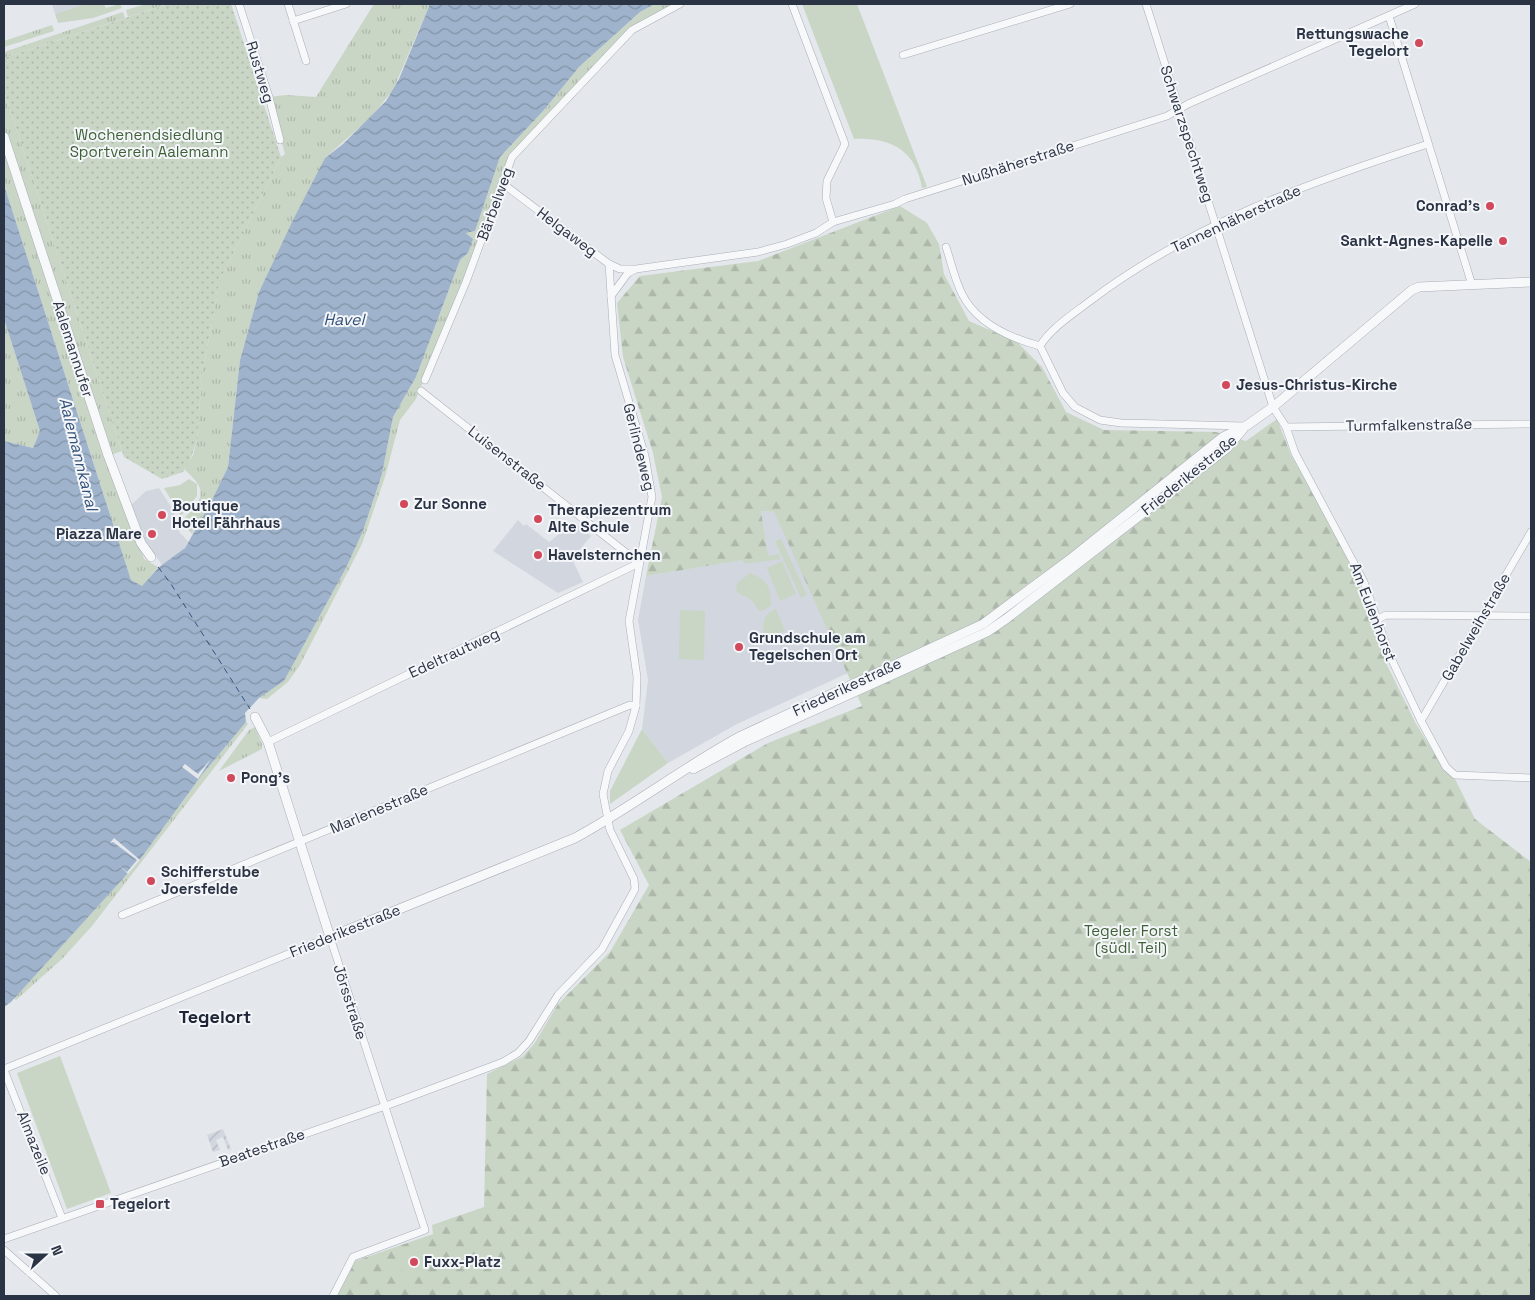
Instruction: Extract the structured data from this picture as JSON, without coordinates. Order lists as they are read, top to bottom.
{
  "streets": {
    "street": [
      "Rustweg",
      "Schwarzspechtweg",
      "Nußhäherstraße",
      "Bärbelweg",
      "Tannenhäherstraße",
      "Helgaweg",
      "Aalemannufer",
      "Turmfalkenstraße",
      "Gerlindeweg",
      "Luisenstraße",
      "Friederikestraße",
      "Am Eulenhorst",
      "Gabelweihstraße",
      "Edeltrautweg",
      "Marlenestraße",
      "Jörsstraße",
      "Almazeile",
      "Beatestraße"
    ]
  },
  "crossings": [
    ["Schwarzspechtweg", "Nußhäherstraße"],
    ["Schwarzspechtweg", "Tannenhäherstraße"],
    ["Schwarzspechtweg", "Friederikestraße"],
    ["Schwarzspechtweg", "Am Eulenhorst"],
    ["Nußhäherstraße", "Helgaweg"],
    ["Bärbelweg", "Helgaweg"],
    ["Helgaweg", "Gerlindeweg"],
    ["Turmfalkenstraße", "Am Eulenhorst"],
    ["Gerlindeweg", "Luisenstraße"],
    ["Gerlindeweg", "Friederikestraße"],
    ["Gerlindeweg", "Edeltrautweg"],
    ["Gerlindeweg", "Marlenestraße"],
    ["Gerlindeweg", "Beatestraße"],
    ["Luisenstraße", "Edeltrautweg"],
    ["Friederikestraße", "Am Eulenhorst"],
    ["Friederikestraße", "Jörsstraße"],
    ["Friederikestraße", "Almazeile"],
    ["Am Eulenhorst", "Gabelweihstraße"],
    ["Edeltrautweg", "Jörsstraße"],
    ["Marlenestraße", "Jörsstraße"],
    ["Jörsstraße", "Beatestraße"],
    ["Almazeile", "Beatestraße"]
  ],
  "districts": ["Tegelort"],
  "water": ["Havel", "Aalemannkanal"],
  "parks": ["Wochenendsiedlung Sportverein Aalemann", "Tegeler Forst (südl. Teil)"],
  "places": {
    "other": [
      "Rettungswache Tegelort",
      "Conrad's",
      "Sankt-Agnes-Kapelle",
      "Jesus-Christus-Kirche",
      "Zur Sonne",
      "Boutique Hotel Fährhaus",
      "Therapiezentrum Alte Schule",
      "Piazza Mare",
      "Havelsternchen",
      "Grundschule am Tegelschen Ort",
      "Pong's",
      "Schifferstube Joersfelde",
      "Fuxx-Platz"
    ],
    "transit": ["Tegelort"]
  },
  "north": "right"
}
